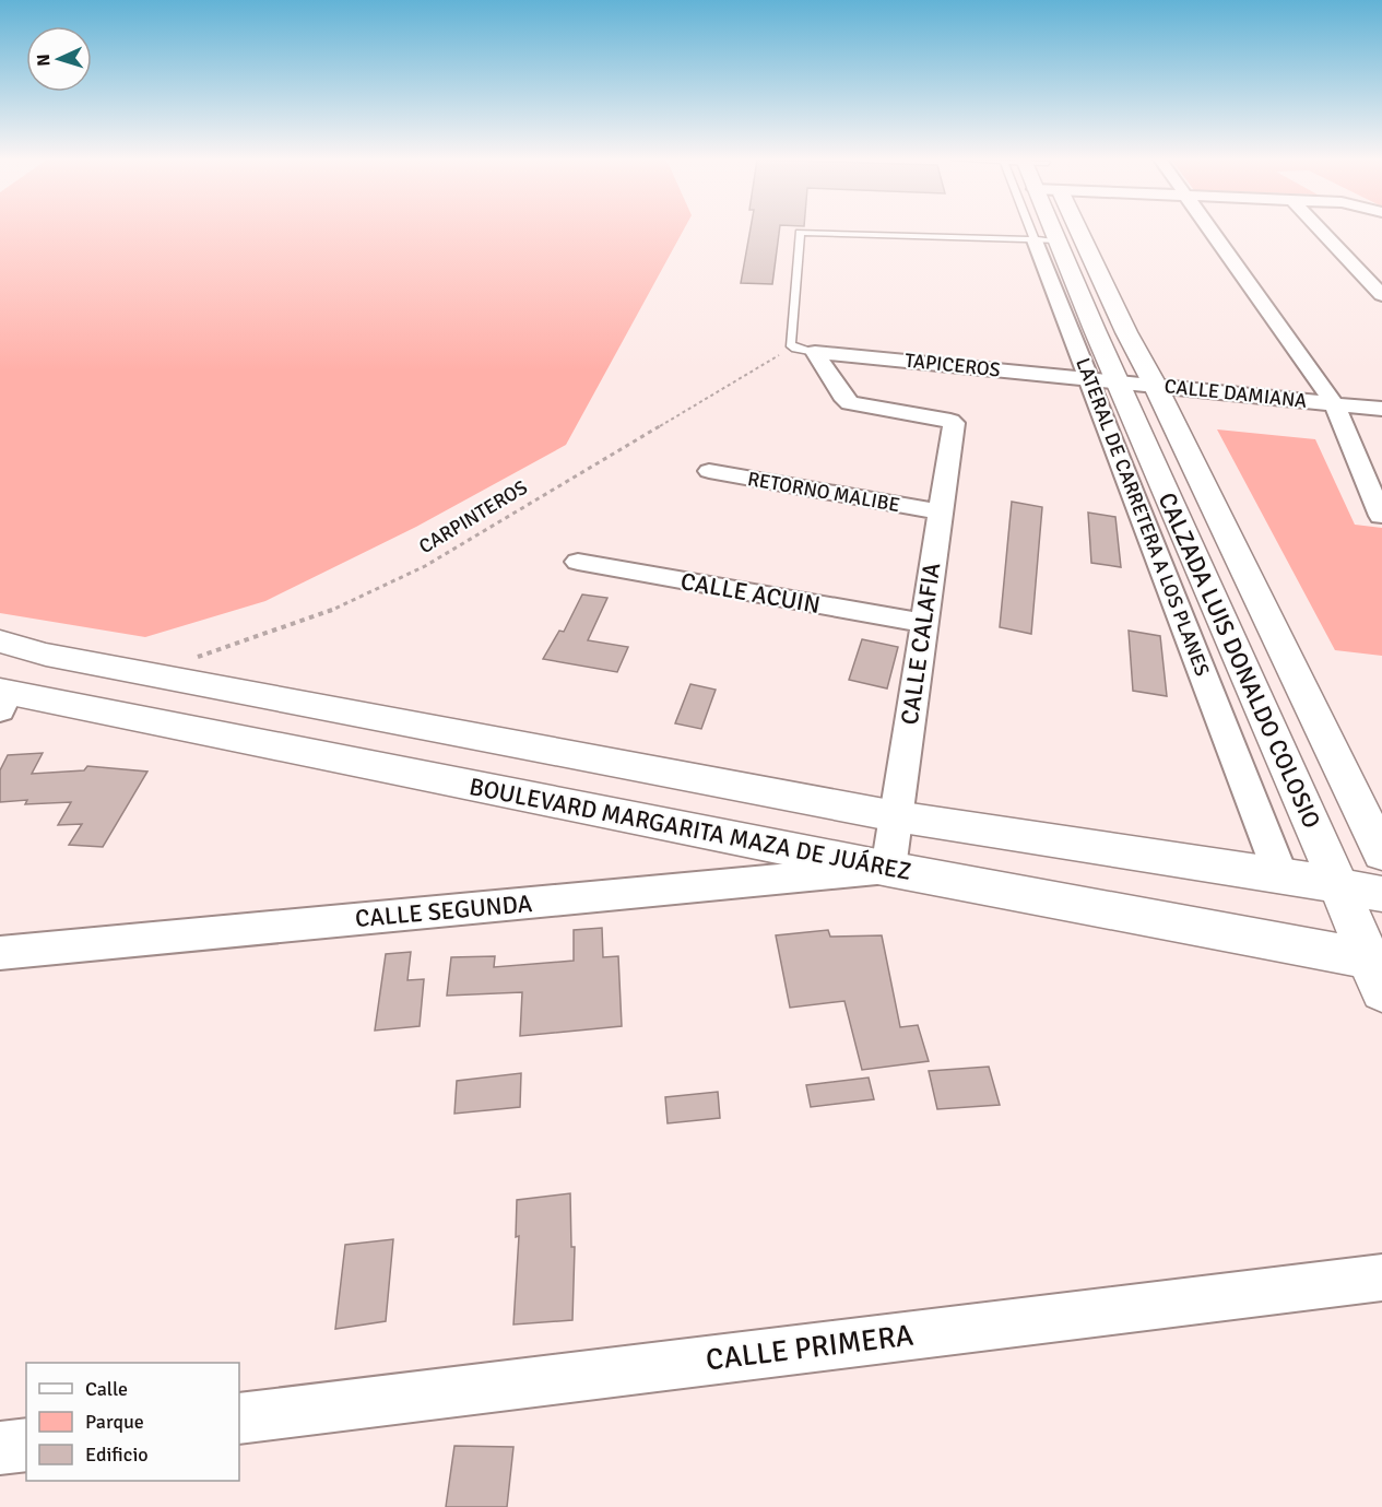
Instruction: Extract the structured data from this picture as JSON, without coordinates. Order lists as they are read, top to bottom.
{
  "streets": {
    "main road": ["CALZADA LUIS DONALDO COLOSIO", "BOULEVARD MARGARITA MAZA DE JUÁREZ"],
    "street": [
      "TAPICEROS",
      "CALLE DAMIANA",
      "RETORNO MALIBE",
      "LATERAL DE CARRETERA A LOS PLANES",
      "CALLE ACUIN",
      "CALLE CALAFIA",
      "CALLE SEGUNDA",
      "CALLE PRIMERA"
    ],
    "path": ["CARPINTEROS"]
  },
  "crossings": [
    ["TAPICEROS", "CALLE DAMIANA"],
    ["TAPICEROS", "LATERAL DE CARRETERA A LOS PLANES"],
    ["TAPICEROS", "CALLE CALAFIA"],
    ["TAPICEROS", "CALZADA LUIS DONALDO COLOSIO"],
    ["CALLE DAMIANA", "LATERAL DE CARRETERA A LOS PLANES"],
    ["CALLE DAMIANA", "CALZADA LUIS DONALDO COLOSIO"],
    ["RETORNO MALIBE", "CALLE CALAFIA"],
    ["CARPINTEROS", "BOULEVARD MARGARITA MAZA DE JUÁREZ"],
    ["LATERAL DE CARRETERA A LOS PLANES", "CALZADA LUIS DONALDO COLOSIO"],
    ["LATERAL DE CARRETERA A LOS PLANES", "BOULEVARD MARGARITA MAZA DE JUÁREZ"],
    ["CALLE ACUIN", "CALLE CALAFIA"],
    ["CALLE CALAFIA", "BOULEVARD MARGARITA MAZA DE JUÁREZ"],
    ["CALLE CALAFIA", "CALLE SEGUNDA"],
    ["CALZADA LUIS DONALDO COLOSIO", "BOULEVARD MARGARITA MAZA DE JUÁREZ"],
    ["BOULEVARD MARGARITA MAZA DE JUÁREZ", "CALLE SEGUNDA"]
  ],
  "legend": ["Calle", "Parque", "Edificio"],
  "north": "left"
}
